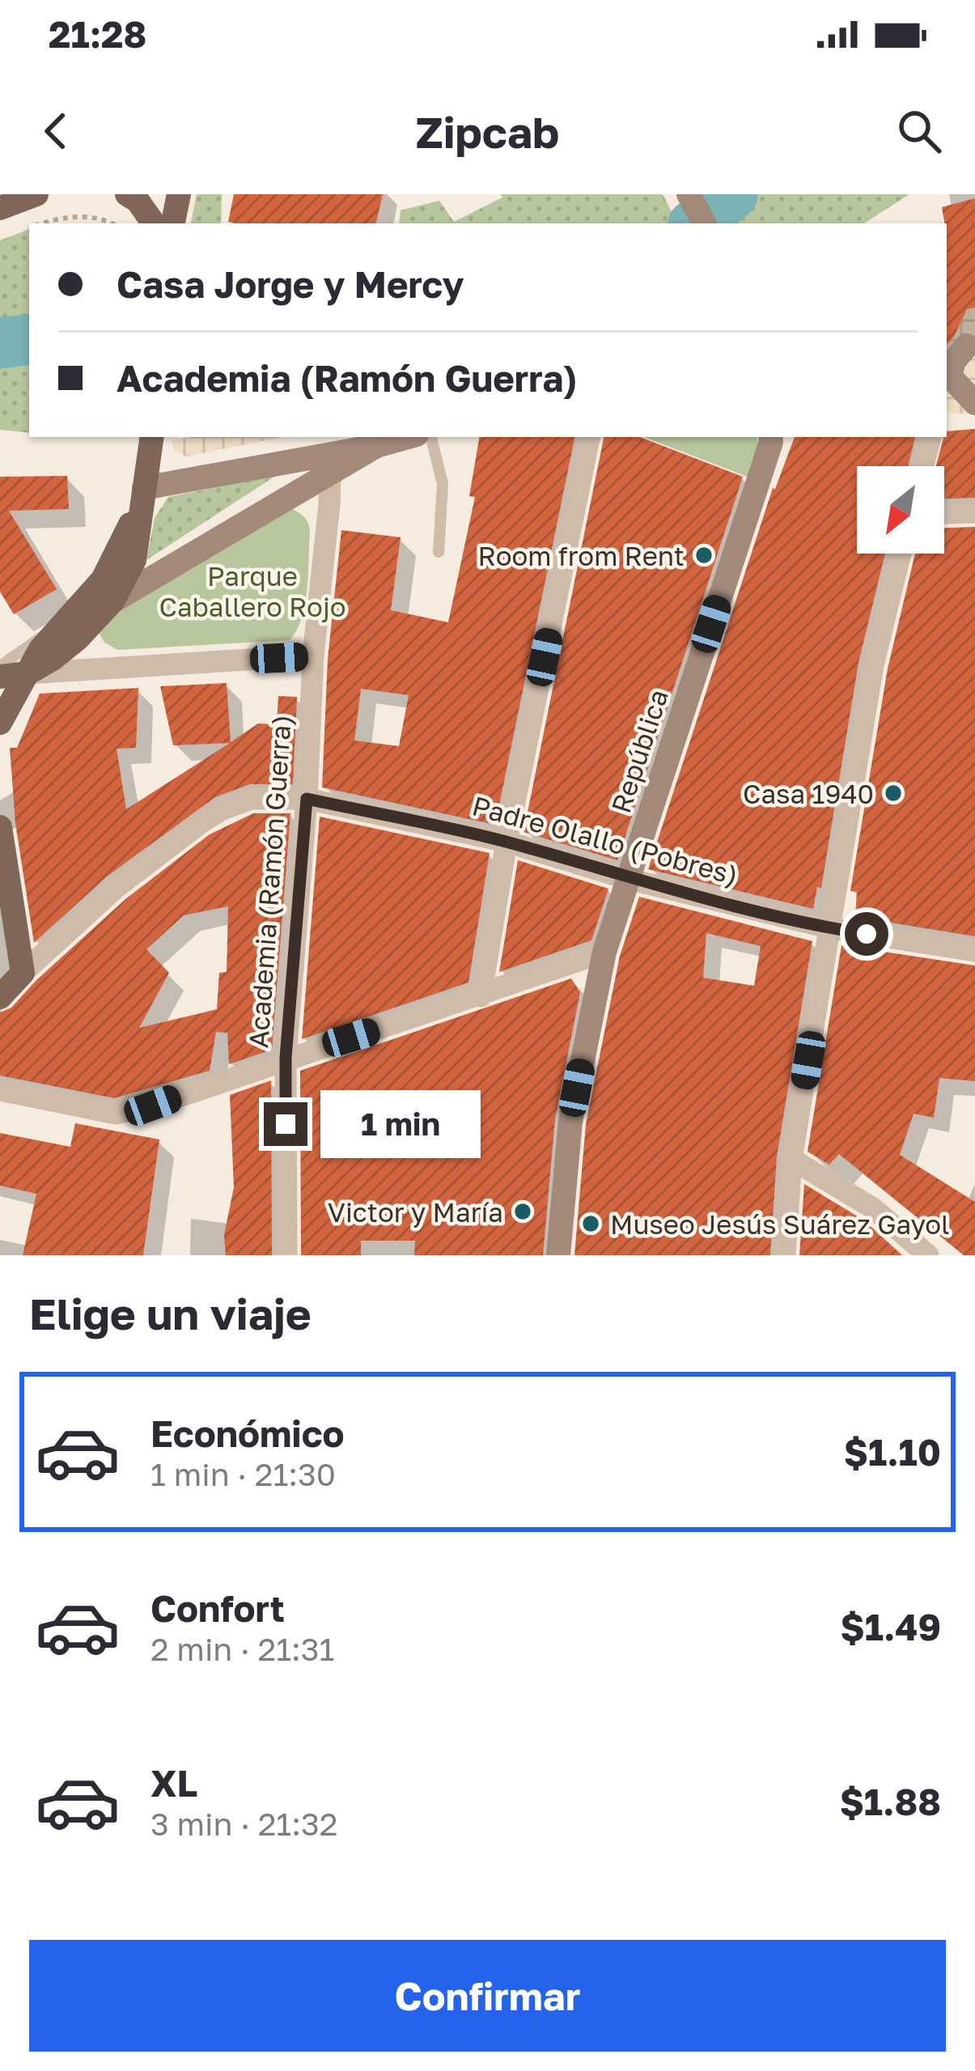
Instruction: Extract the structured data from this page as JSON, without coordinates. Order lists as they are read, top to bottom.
{
  "streets": {
    "main road": ["Padre Olallo (Pobres)"],
    "street": ["República", "Academia (Ramón Guerra)"]
  },
  "crossings": [
    ["República", "Padre Olallo (Pobres)"],
    ["Padre Olallo (Pobres)", "Academia (Ramón Guerra)"]
  ],
  "parks": ["Parque Caballero Rojo"],
  "places": [
    "Room from Rent",
    "Casa 1940",
    "Victor y María",
    "Museo Jesús Suárez Gayol"
  ],
  "north": "bottom left",
  "page": {
    "status": "21:28",
    "header": "Zipcab",
    "banner": ["Casa Jorge y Mercy", "Academia (Ramón Guerra)"],
    "bubble": "1 min",
    "heading": "Elige un viaje",
    "list": [
      {
        "name": "Económico",
        "note": "1 min · 21:30",
        "value": "$1.10"
      },
      {
        "name": "Confort",
        "note": "2 min · 21:31",
        "value": "$1.49"
      },
      {
        "name": "XL",
        "note": "3 min · 21:32",
        "value": "$1.88"
      }
    ],
    "buttons": "Confirmar"
  }
}
